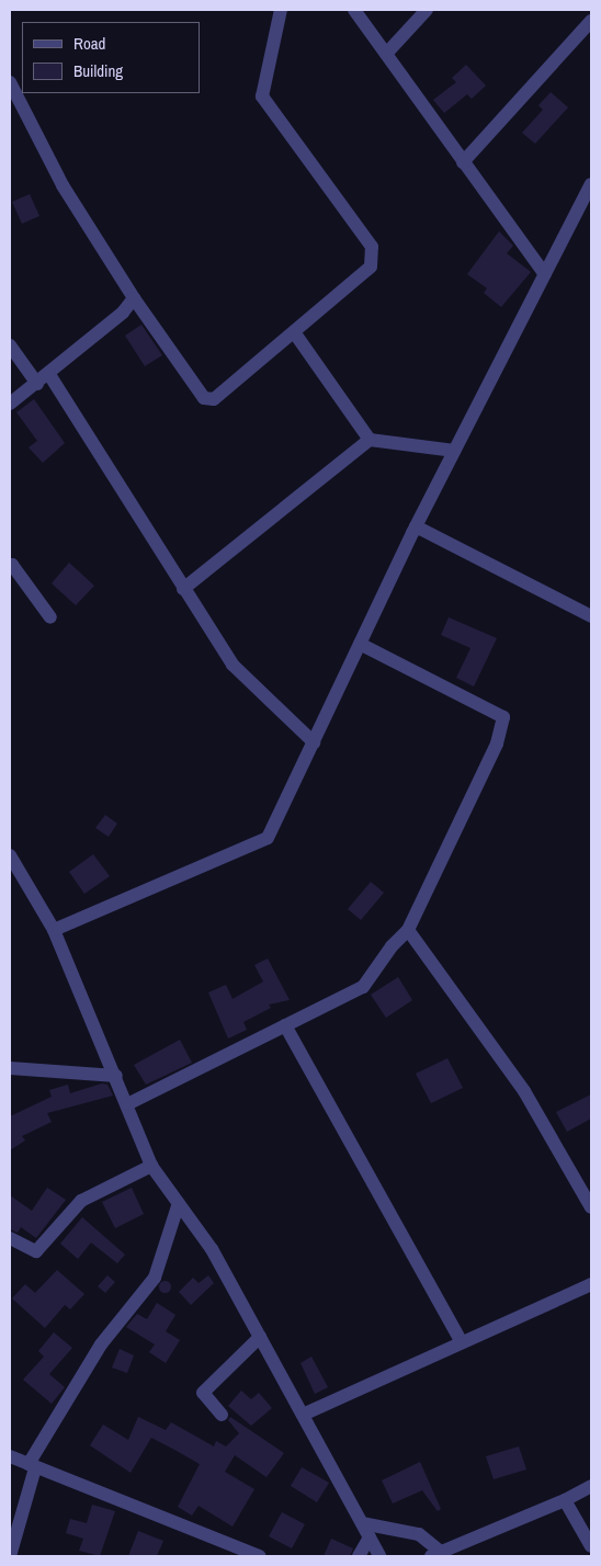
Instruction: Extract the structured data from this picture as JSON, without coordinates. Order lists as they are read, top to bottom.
{
  "legend": ["Road", "Building"]
}
